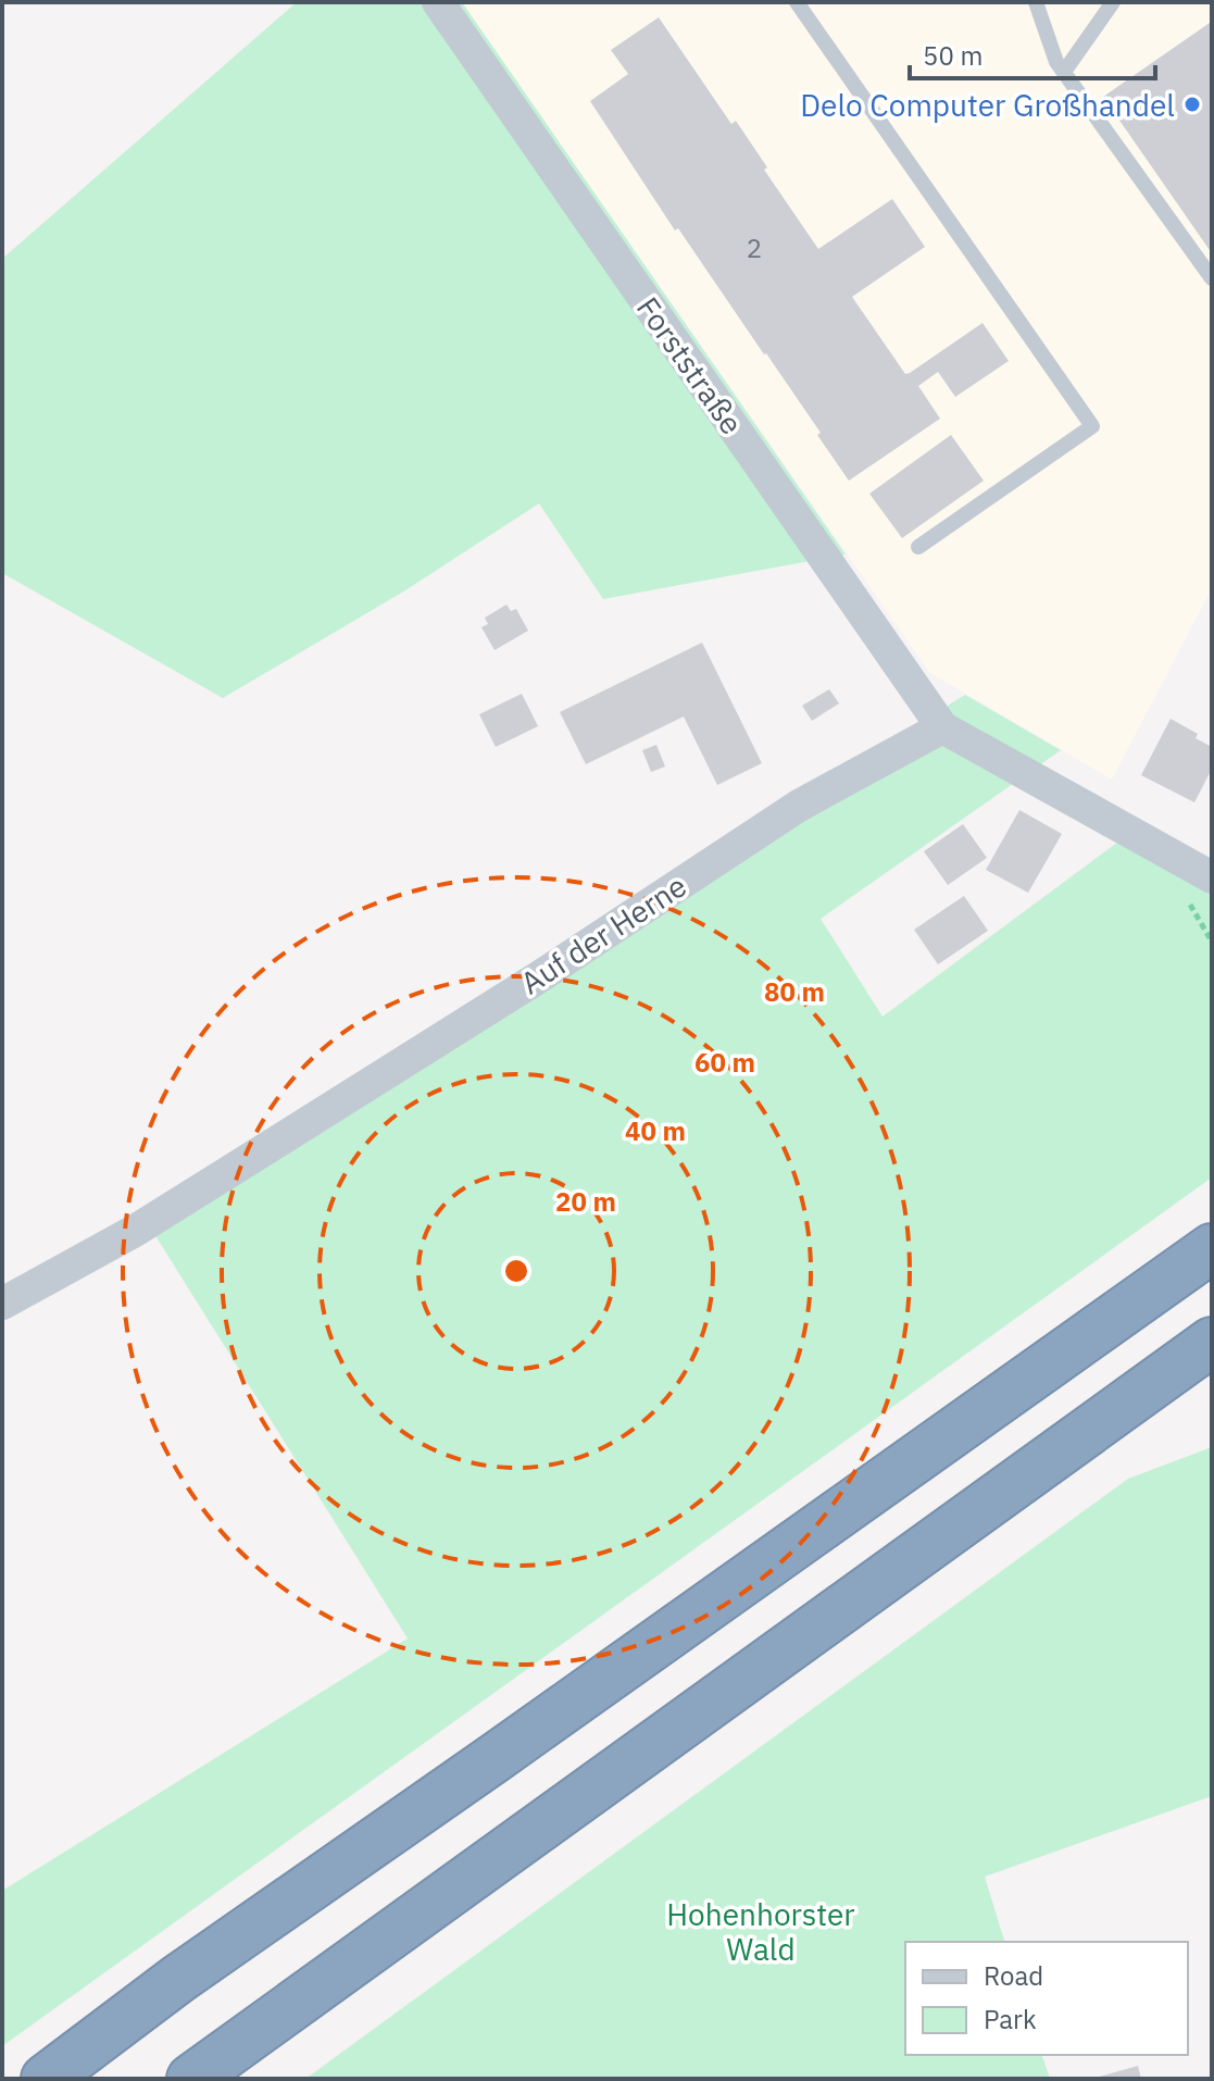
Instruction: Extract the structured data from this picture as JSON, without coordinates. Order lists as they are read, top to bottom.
{
  "streets": {
    "street": ["Forststraße", "Auf der Herne"]
  },
  "crossings": [
    ["Forststraße", "Auf der Herne"]
  ],
  "parks": ["Hohenhorster Wald"],
  "places": ["Delo Computer Großhandel"],
  "house_numbers": ["2"],
  "legend": ["Road", "Park"],
  "scale_bar": "50 m",
  "rings": [
    "80 m",
    "60 m",
    "40 m",
    "20 m"
  ]
}
